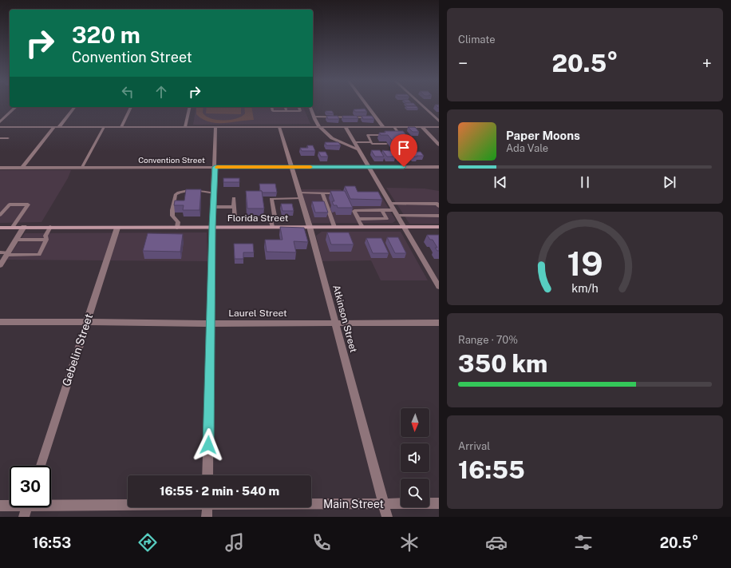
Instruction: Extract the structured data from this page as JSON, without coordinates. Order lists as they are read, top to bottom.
{
  "streets": {
    "main road": ["Florida Street"],
    "street": [
      "Convention Street",
      "Laurel Street",
      "Atkinson Street",
      "Gebelin Street",
      "Main Street"
    ]
  },
  "crossings": [
    ["Convention Street", "Atkinson Street"],
    ["Florida Street", "Atkinson Street"],
    ["Florida Street", "Gebelin Street"],
    ["Laurel Street", "Atkinson Street"],
    ["Laurel Street", "Gebelin Street"],
    ["Atkinson Street", "Main Street"]
  ],
  "north": "bottom",
  "page": {
    "tile": [
      "Climate",
      ["Range · 70%", "350 km"],
      ["Arrival", "16:55"]
    ],
    "turn": ["320 m", "Convention Street"],
    "heat": ["−", "20.5°", "+"],
    "song": ["Paper Moons", "Ada Vale"],
    "limit": "30",
    "trip": "16:55 · 2 min · 540 m",
    "tabs": ["16:53", "20.5°"],
    "gauge": ["19", "km/h"]
  }
}
